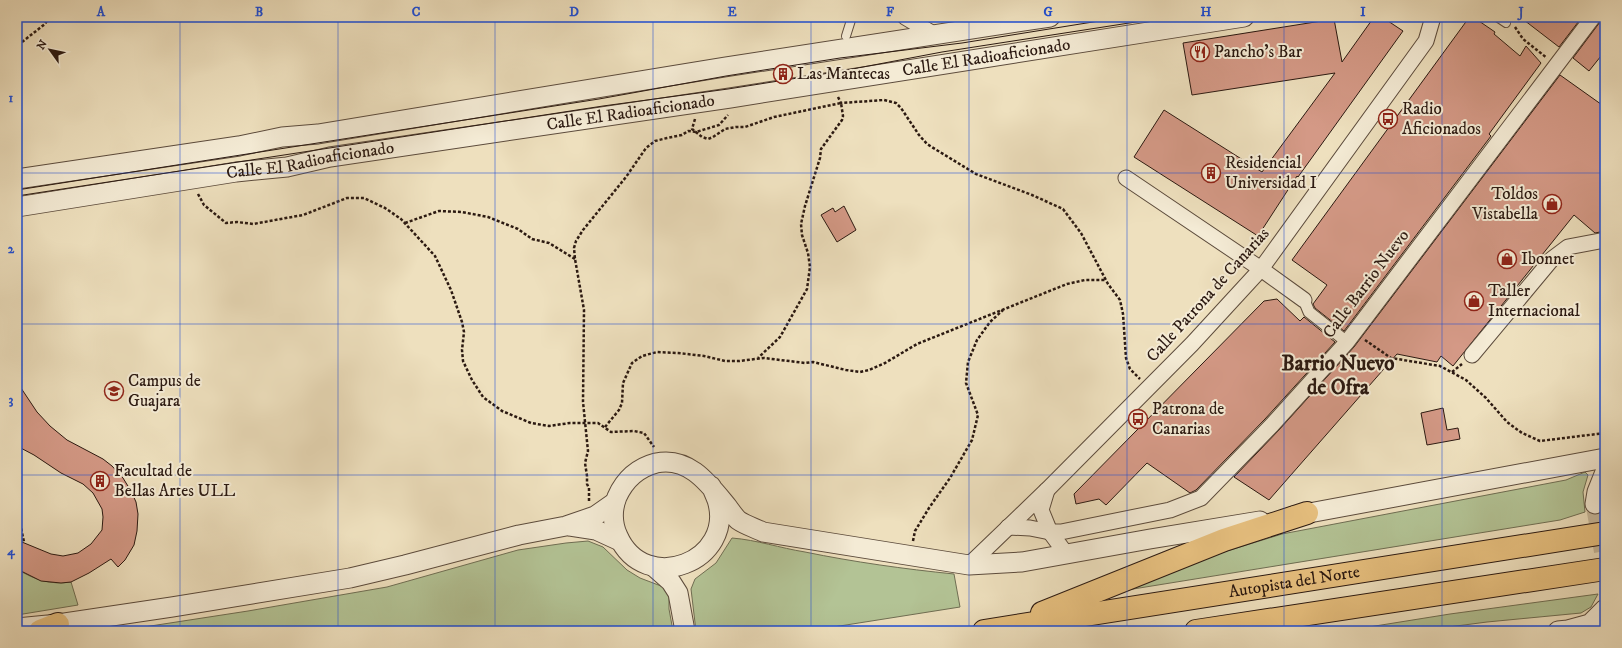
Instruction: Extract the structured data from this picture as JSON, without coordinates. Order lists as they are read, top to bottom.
{
  "streets": {
    "highway": ["Autopista del Norte"],
    "street": ["Calle El Radioaficionado", "Calle Barrio Nuevo", "Calle Patrona de Canarias"]
  },
  "crossings": [
    ["Calle Barrio Nuevo", "Calle Patrona de Canarias"]
  ],
  "districts": ["Barrio Nuevo de Ofra"],
  "places": {
    "restaurant": ["Pancho's Bar"],
    "building": ["Las Mantecas", "Residencial Universidad I", "Facultad de Bellas Artes ULL"],
    "bus stop": ["Radio Aficionados", "Patrona de Canarias"],
    "shop": ["Toldos Vistabella", "Ibonnet", "Taller Internacional"],
    "school or university": ["Campus de Guajara"]
  },
  "north": "top left",
  "grid": {
    "columns": [
      "A",
      "B",
      "C",
      "D",
      "E",
      "F",
      "G",
      "H",
      "I",
      "J"
    ],
    "rows": [
      "1",
      "2",
      "3",
      "4"
    ]
  }
}
